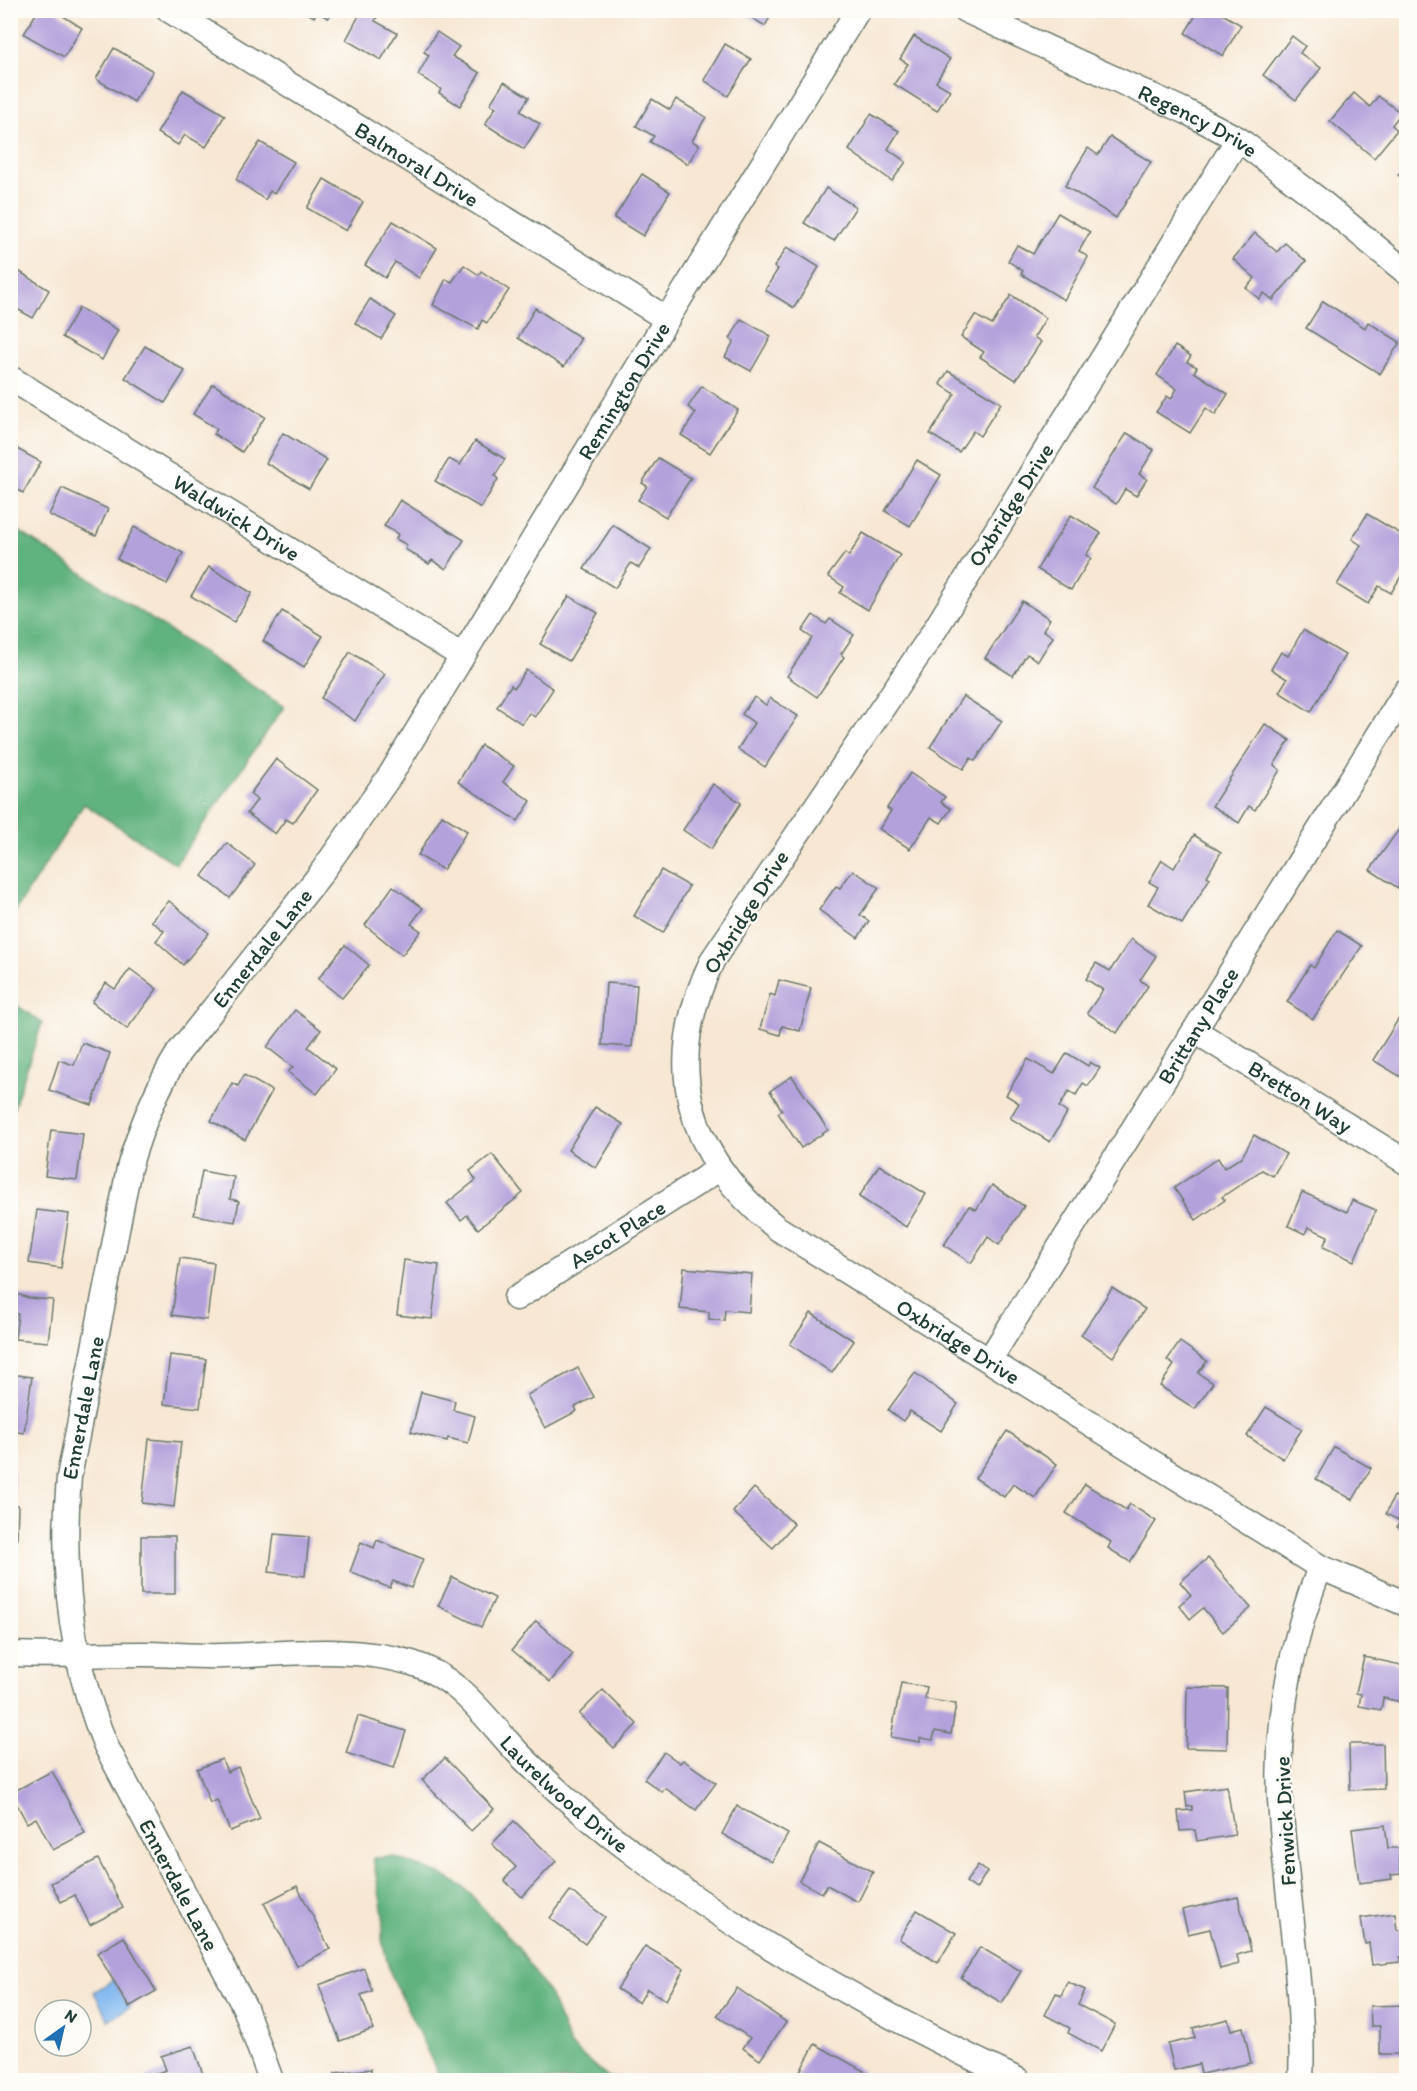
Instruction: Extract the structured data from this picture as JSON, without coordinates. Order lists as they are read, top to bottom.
{
  "streets": {
    "street": [
      "Regency Drive",
      "Balmoral Drive",
      "Remington Drive",
      "Oxbridge Drive",
      "Waldwick Drive",
      "Ennerdale Lane",
      "Brittany Place",
      "Bretton Way",
      "Ascot Place",
      "Laurelwood Drive",
      "Fenwick Drive"
    ]
  },
  "crossings": [
    ["Regency Drive", "Oxbridge Drive"],
    ["Balmoral Drive", "Remington Drive"],
    ["Remington Drive", "Waldwick Drive"],
    ["Remington Drive", "Ennerdale Lane"],
    ["Oxbridge Drive", "Brittany Place"],
    ["Oxbridge Drive", "Ascot Place"],
    ["Oxbridge Drive", "Fenwick Drive"],
    ["Ennerdale Lane", "Laurelwood Drive"],
    ["Brittany Place", "Bretton Way"]
  ],
  "north": "top right"
}
